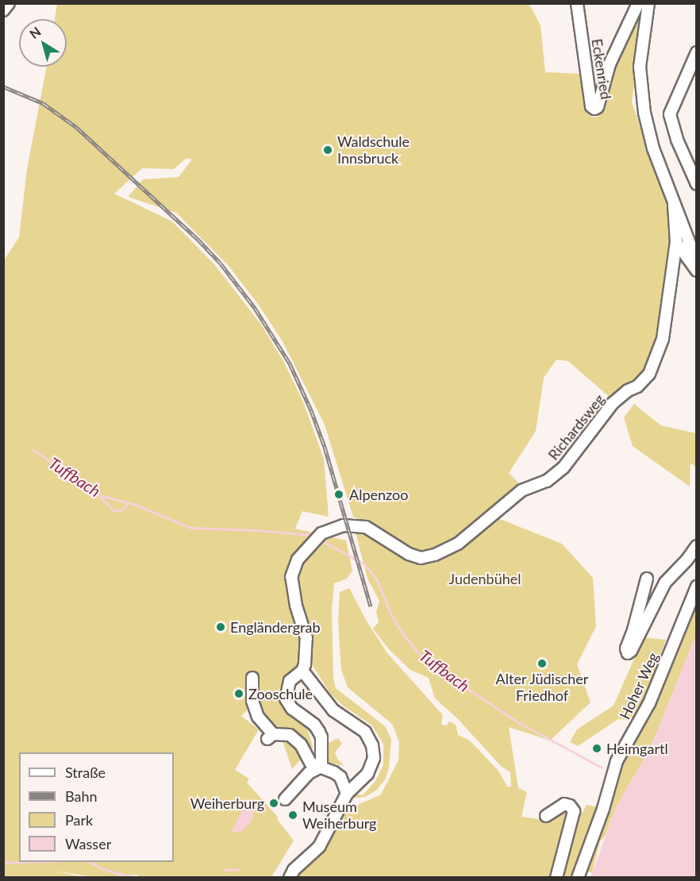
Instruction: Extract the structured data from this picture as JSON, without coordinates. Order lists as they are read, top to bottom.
{
  "streets": {
    "street": ["Eckenried", "Richardsweg", "Hoher Weg"]
  },
  "water": ["Tuffbach"],
  "parks": ["Judenbühel"],
  "places": [
    "Waldschule Innsbruck",
    "Alpenzoo",
    "Engländergrab",
    "Alter Jüdischer Friedhof",
    "Zooschule",
    "Heimgartl",
    "Weiherburg",
    "Museum Weiherburg"
  ],
  "legend": [
    "Straße",
    "Bahn",
    "Park",
    "Wasser"
  ],
  "north": "top left"
}
